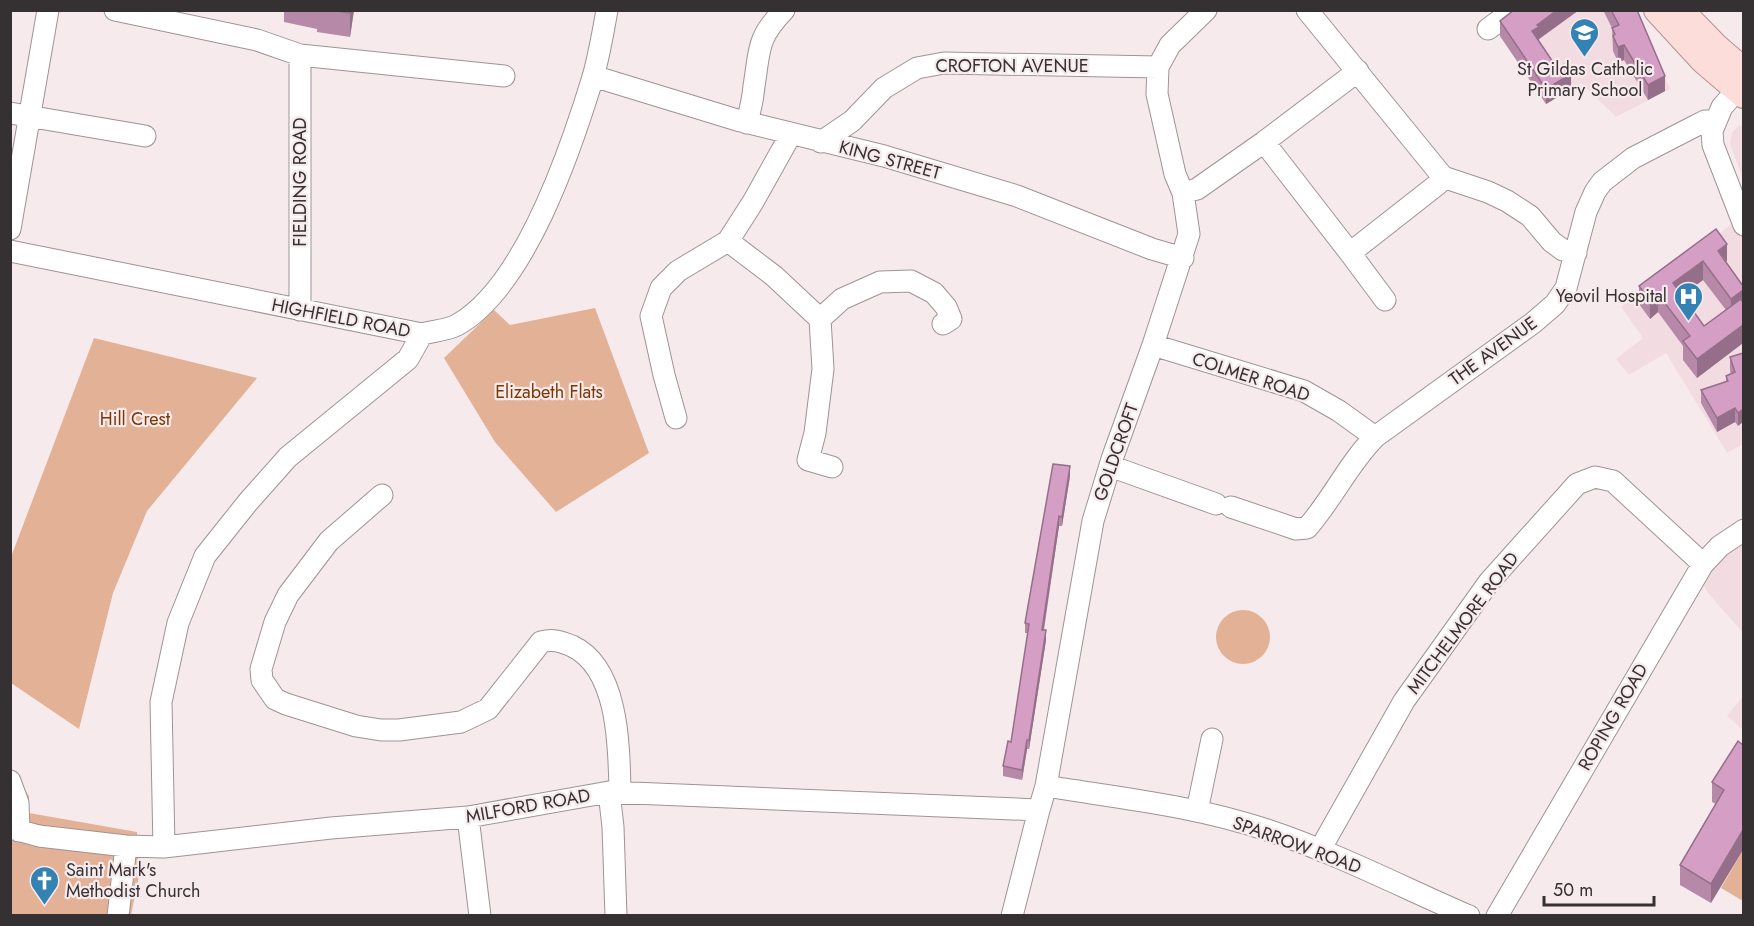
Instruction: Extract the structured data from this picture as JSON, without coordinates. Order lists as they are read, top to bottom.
{
  "streets": {
    "street": [
      "CROFTON AVENUE",
      "KING STREET",
      "FIELDING ROAD",
      "HIGHFIELD ROAD",
      "THE AVENUE",
      "COLMER ROAD",
      "GOLDCROFT",
      "MITCHELMORE ROAD",
      "ROPING ROAD",
      "MILFORD ROAD",
      "SPARROW ROAD"
    ]
  },
  "crossings": [
    ["CROFTON AVENUE", "KING STREET"],
    ["CROFTON AVENUE", "GOLDCROFT"],
    ["KING STREET", "HIGHFIELD ROAD"],
    ["KING STREET", "GOLDCROFT"],
    ["FIELDING ROAD", "HIGHFIELD ROAD"],
    ["THE AVENUE", "COLMER ROAD"],
    ["THE AVENUE", "GOLDCROFT"],
    ["COLMER ROAD", "GOLDCROFT"],
    ["GOLDCROFT", "MILFORD ROAD"],
    ["GOLDCROFT", "SPARROW ROAD"],
    ["MITCHELMORE ROAD", "ROPING ROAD"],
    ["MITCHELMORE ROAD", "SPARROW ROAD"]
  ],
  "parks": ["Elizabeth Flats", "Hill Crest"],
  "places": {
    "school or university": ["St Gildas Catholic Primary School"],
    "hospital": ["Yeovil Hospital"],
    "church": ["Saint Mark's Methodist Church"]
  },
  "scale_bar": "50 m"
}
